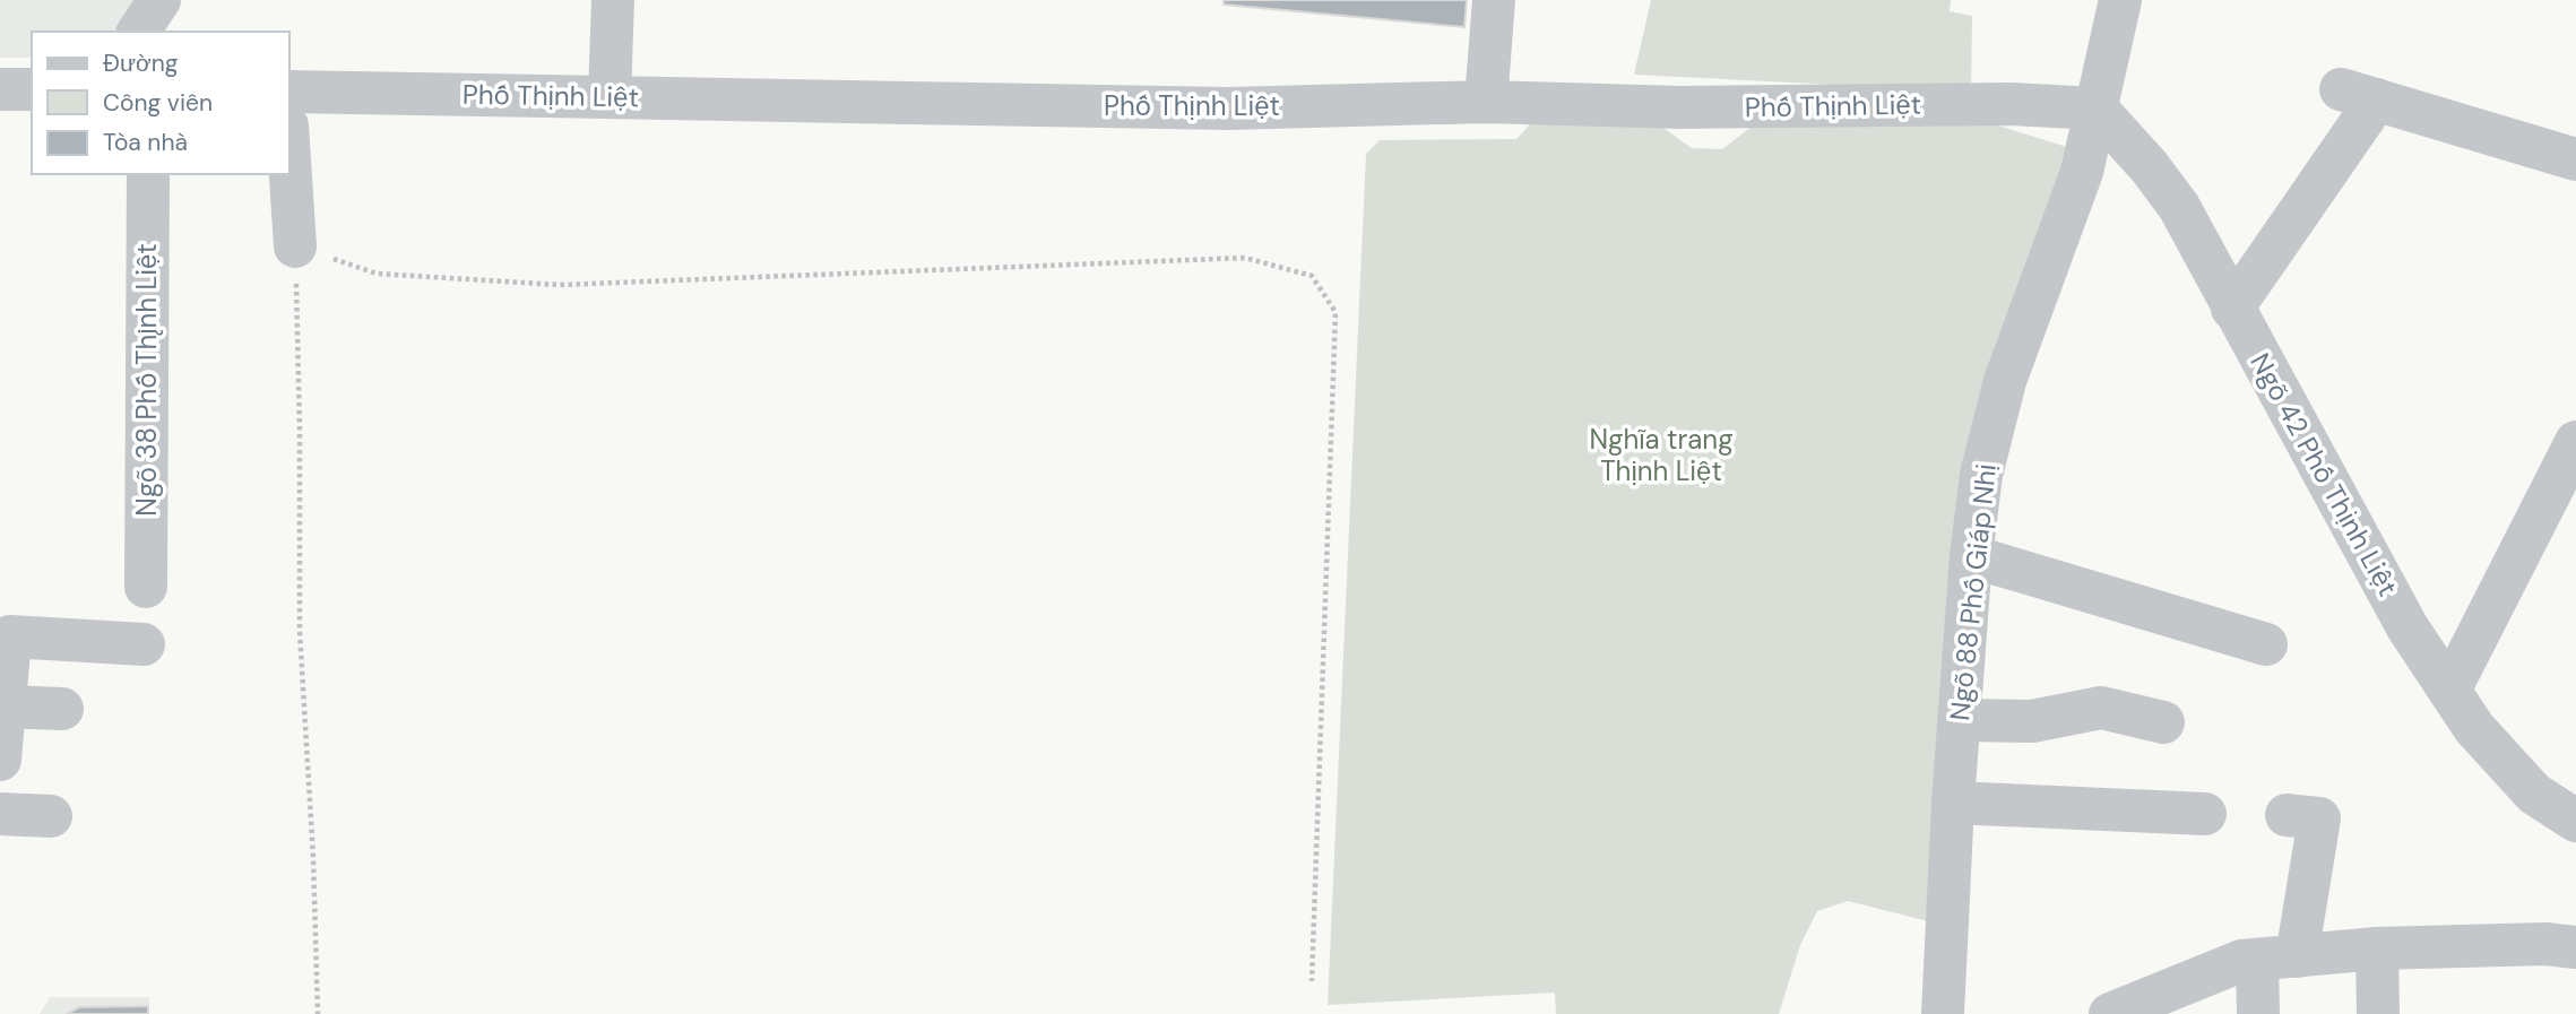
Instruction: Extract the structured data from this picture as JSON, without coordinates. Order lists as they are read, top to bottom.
{
  "streets": {
    "street": [
      "Phố Thịnh Liệt",
      "Ngõ 38 Phố Thįnh Liệt",
      "Ngõ 42 Phố Thịnh Liệt",
      "Ngõ 88 Phố Giáp Nhị"
    ]
  },
  "crossings": [
    ["Phố Thịnh Liệt", "Ngõ 42 Phố Thịnh Liệt"],
    ["Phố Thịnh Liệt", "Ngõ 88 Phố Giáp Nhị"],
    ["Ngõ 42 Phố Thịnh Liệt", "Ngõ 88 Phố Giáp Nhị"]
  ],
  "parks": ["Nghĩa trang Thịnh Liệt"],
  "legend": ["Đường", "Công viên", "Tòa nhà"]
}
